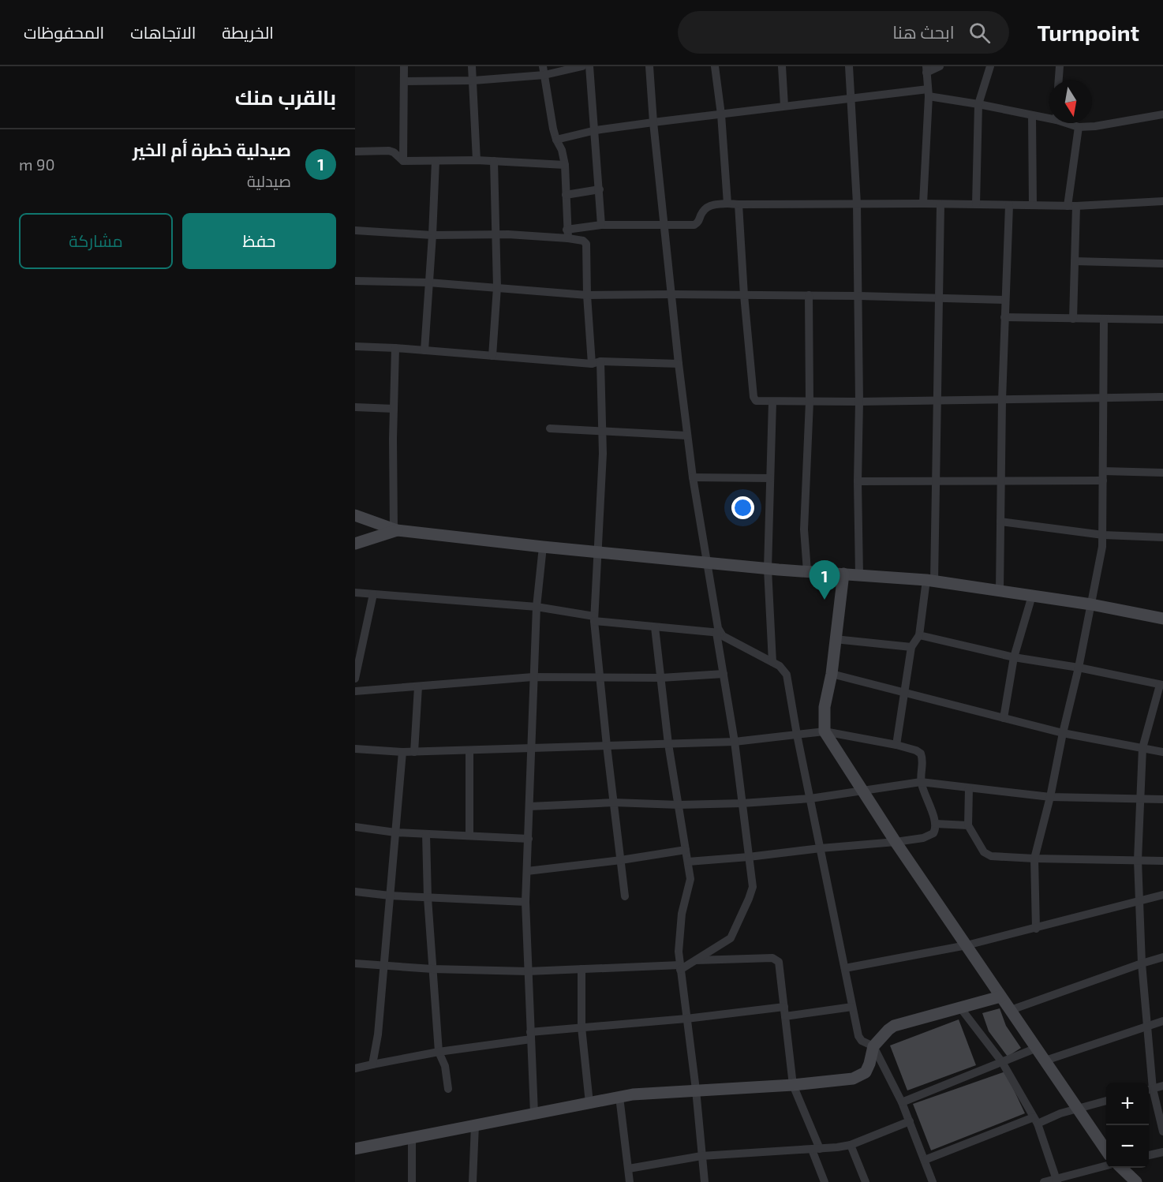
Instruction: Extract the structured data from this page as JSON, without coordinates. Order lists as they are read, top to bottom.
{
  "north": "bottom",
  "page": {
    "header": "Turnpoint",
    "search": "ابحث هنا",
    "nav": ["الخريطة", "الاتجاهات", "المحفوظات"],
    "heading": "بالقرب منك",
    "list": [
      {
        "mark": "1",
        "name": "صيدلية خطرة أم الخير",
        "note": "صيدلية",
        "value": "90 m"
      }
    ],
    "buttons": ["حفظ", "مشاركة"],
    "pins": "1",
    "map_buttons": ["+", "−"]
  }
}
